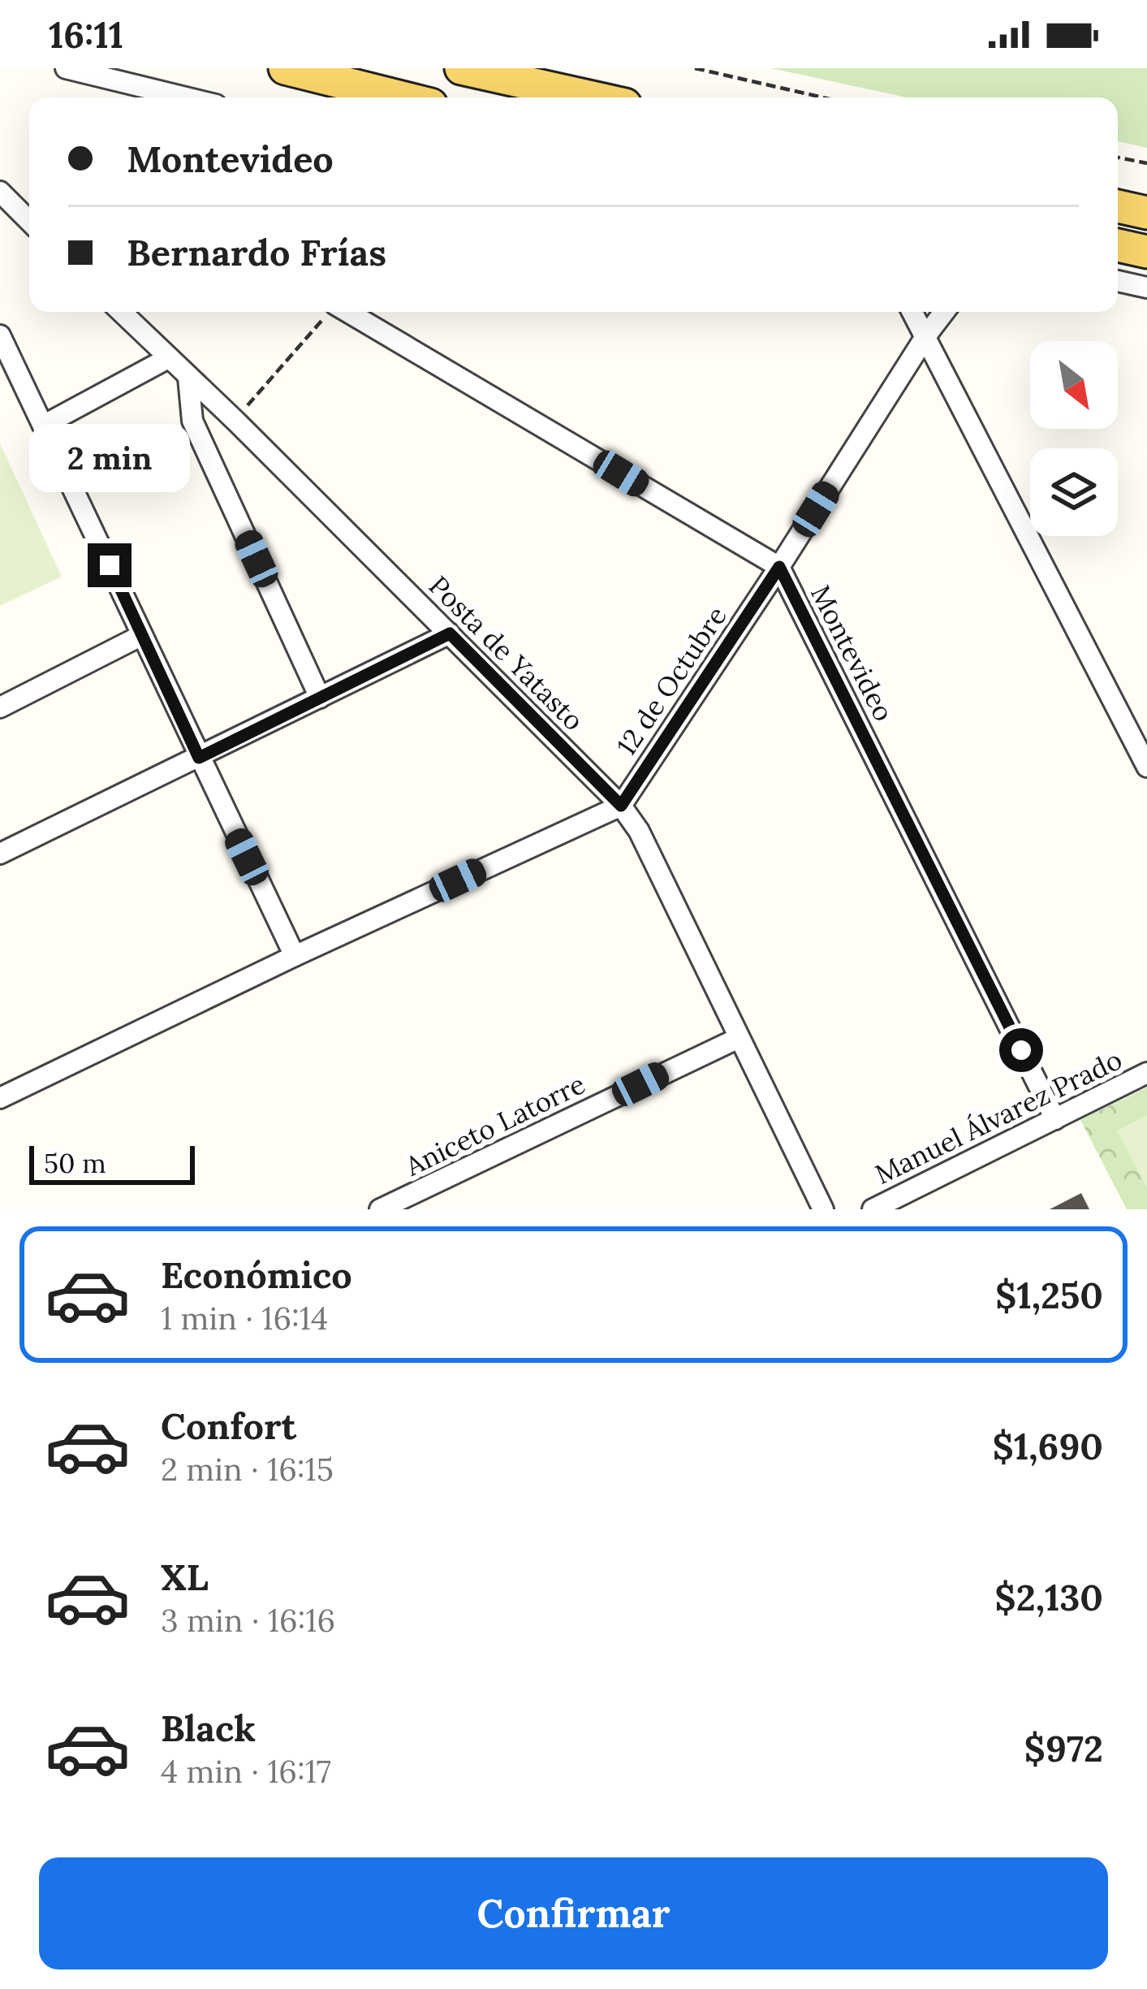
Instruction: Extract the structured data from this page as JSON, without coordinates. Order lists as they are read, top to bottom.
{
  "streets": {
    "street": [
      "Posta de Yatasto",
      "Montevideo",
      "12 de Octubre",
      "Manuel Álvarez Prado",
      "Aniceto Latorre"
    ]
  },
  "crossings": [
    ["Posta de Yatasto", "12 de Octubre"],
    ["Posta de Yatasto", "Aniceto Latorre"],
    ["Montevideo", "12 de Octubre"],
    ["Montevideo", "Manuel Álvarez Prado"]
  ],
  "scale_bar": "50 m",
  "north": "bottom right",
  "page": {
    "status": "16:11",
    "banner": ["Montevideo", "Bernardo Frías"],
    "bubble": "2 min",
    "scale": "50 m",
    "list": [
      {
        "name": "Económico",
        "note": "1 min · 16:14",
        "value": "$1,250"
      },
      {
        "name": "Confort",
        "note": "2 min · 16:15",
        "value": "$1,690"
      },
      {
        "name": "XL",
        "note": "3 min · 16:16",
        "value": "$2,130"
      },
      {
        "name": "Black",
        "note": "4 min · 16:17",
        "value": "$972"
      }
    ],
    "buttons": "Confirmar"
  }
}
